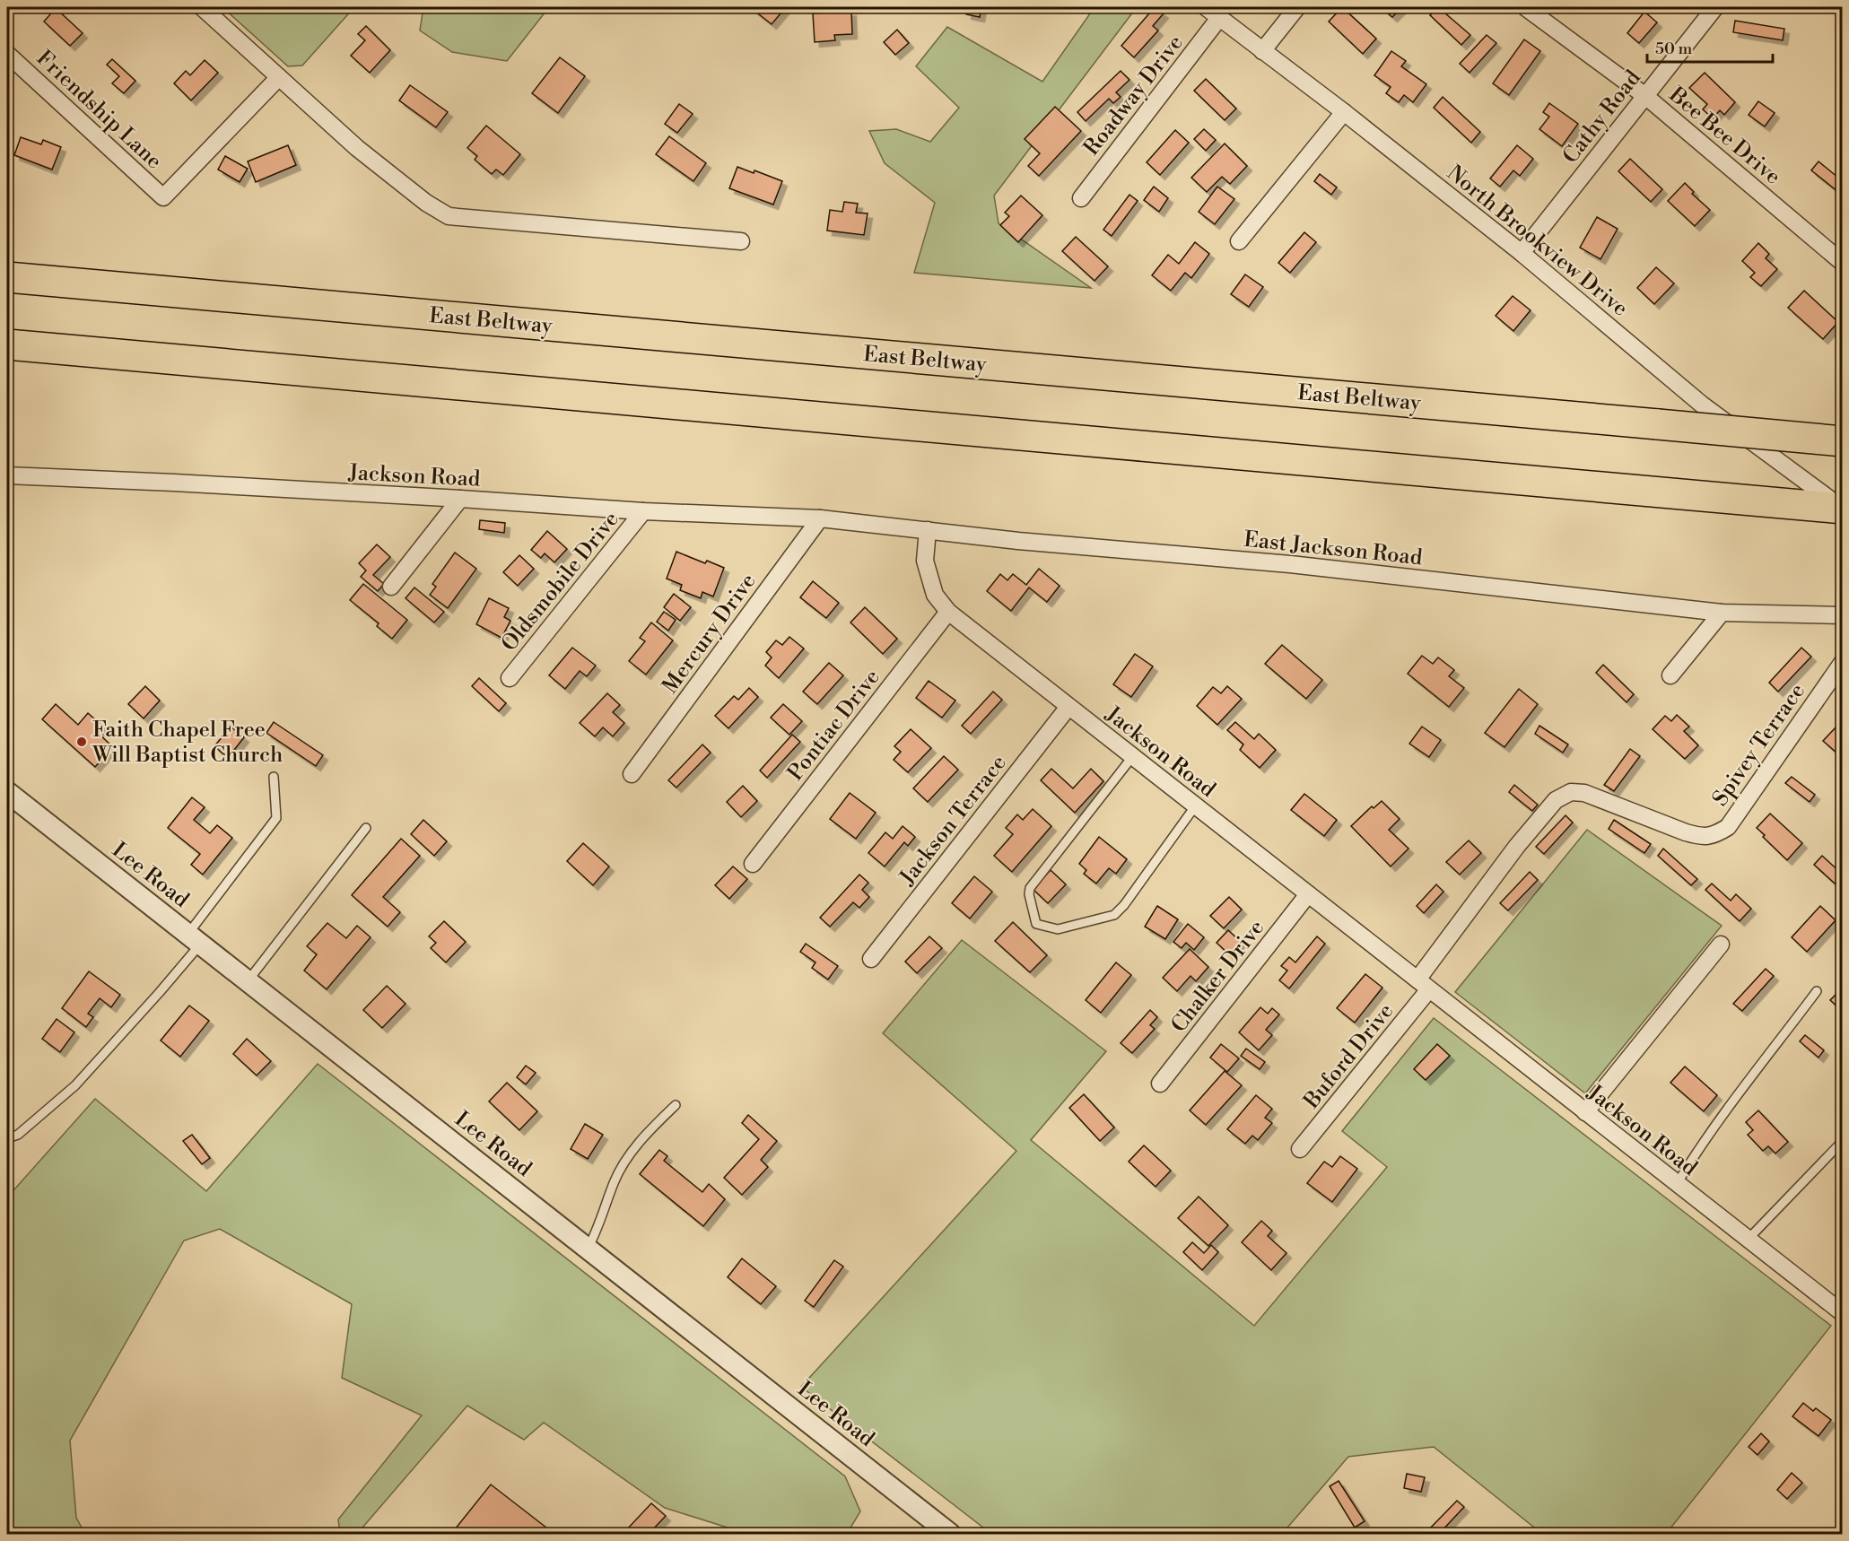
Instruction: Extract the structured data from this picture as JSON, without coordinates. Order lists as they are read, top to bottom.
{
  "streets": {
    "highway": ["East Beltway"],
    "street": [
      "Roadway Drive",
      "Friendship Lane",
      "Cathy Road",
      "Bee Bee Drive",
      "North Brookview Drive",
      "Jackson Road",
      "East Jackson Road",
      "Oldsmobile Drive",
      "Mercury Drive",
      "Pontiac Drive",
      "Spivey Terrace",
      "Jackson Terrace",
      "Lee Road",
      "Chalker Drive",
      "Buford Drive"
    ]
  },
  "crossings": [
    ["Roadway Drive", "North Brookview Drive"],
    ["Cathy Road", "Bee Bee Drive"],
    ["Cathy Road", "North Brookview Drive"],
    ["Jackson Road", "East Jackson Road"],
    ["Jackson Road", "Oldsmobile Drive"],
    ["Jackson Road", "Mercury Drive"],
    ["Jackson Road", "Pontiac Drive"],
    ["Jackson Road", "Spivey Terrace"],
    ["Jackson Road", "Jackson Terrace"],
    ["Jackson Road", "Chalker Drive"],
    ["Jackson Road", "Buford Drive"],
    ["East Jackson Road", "Mercury Drive"],
    ["Spivey Terrace", "Buford Drive"]
  ],
  "places": ["Faith Chapel Free Will Baptist Church"],
  "scale_bar": "50 m"
}
